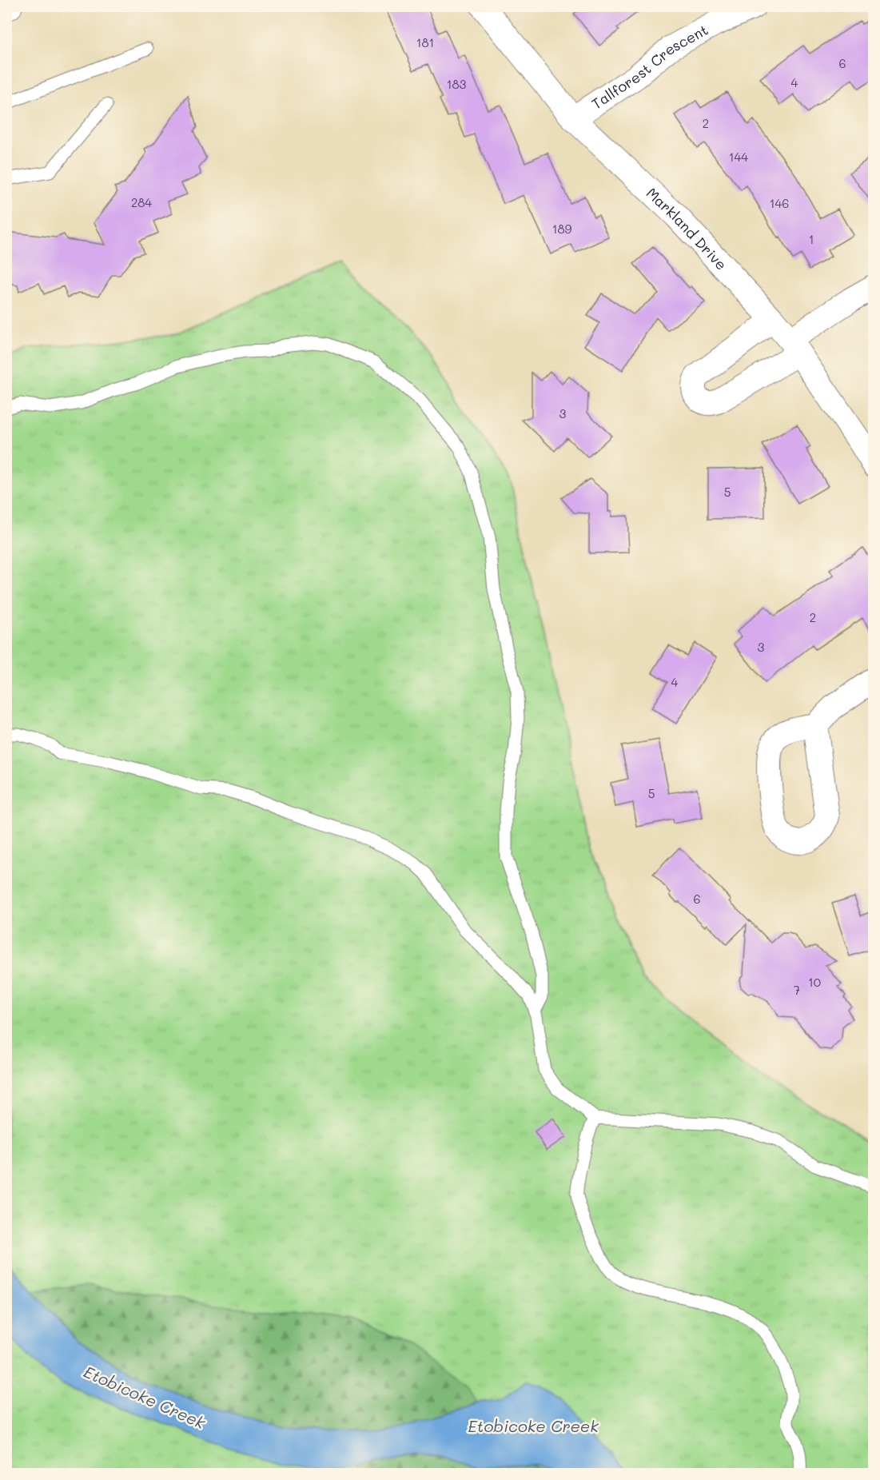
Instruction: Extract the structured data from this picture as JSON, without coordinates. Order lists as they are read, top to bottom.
{
  "streets": {
    "street": ["Tallforest Crescent", "Markland Drive"]
  },
  "crossings": [
    ["Tallforest Crescent", "Markland Drive"]
  ],
  "water": ["Etobicoke Creek"],
  "house_numbers": [
    "181",
    "6",
    "4",
    "183",
    "2",
    "144",
    "284",
    "146",
    "189",
    "1",
    "3",
    "5",
    "2",
    "3",
    "4",
    "5",
    "6",
    "10",
    "7"
  ]
}
